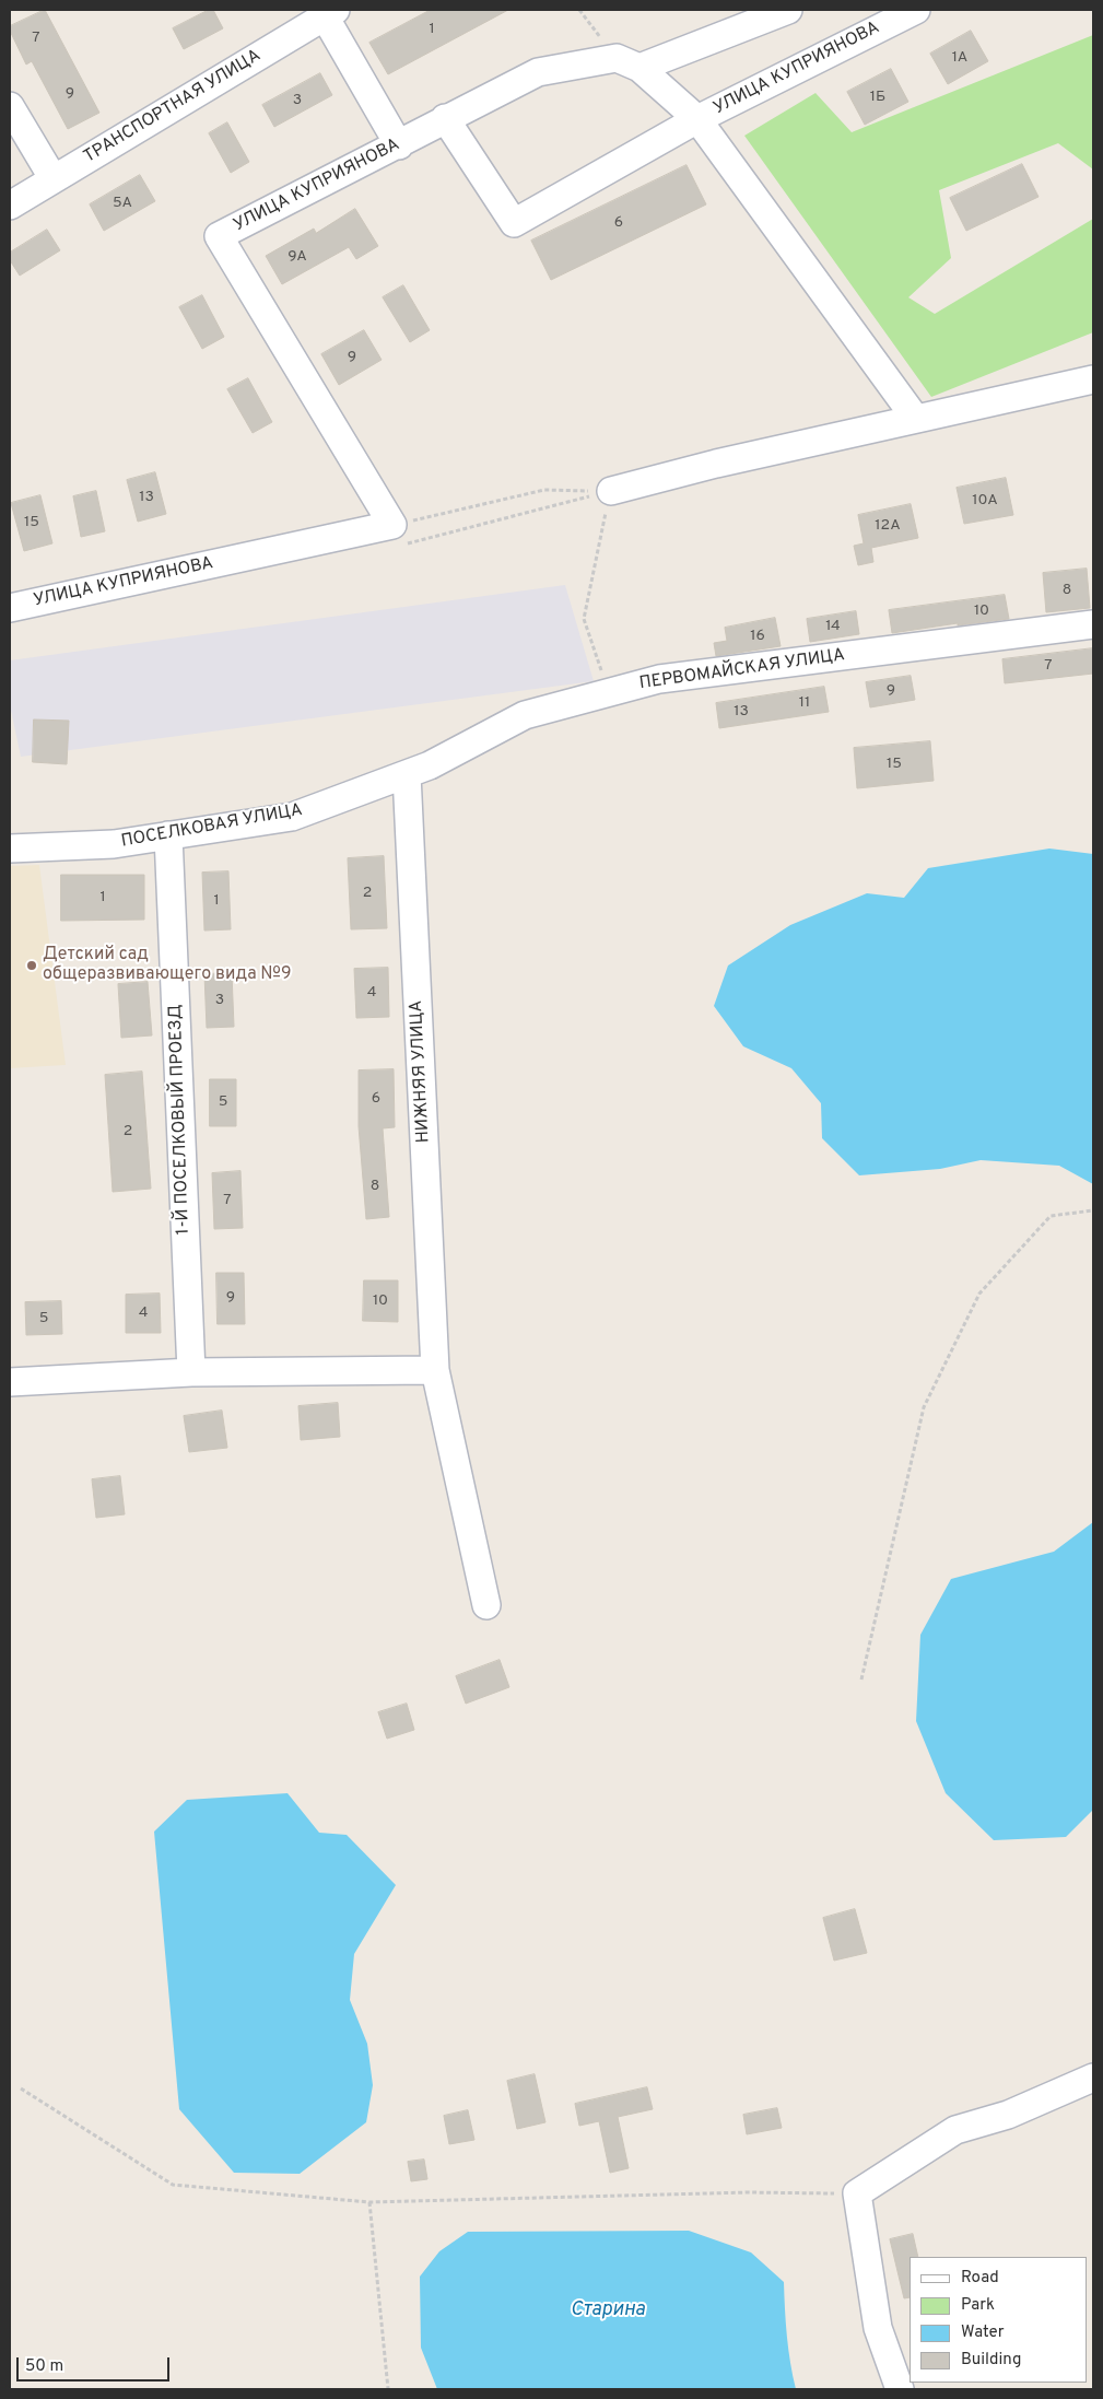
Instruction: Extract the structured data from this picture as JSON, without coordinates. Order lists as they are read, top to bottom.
{
  "streets": {
    "street": [
      "УЛИЦА КУПРИЯНОВА",
      "ТРАНСПОРТНАЯ УЛИЦА",
      "ПЕРВОМАЙСКАЯ УЛИЦА",
      "ПОСЕЛКОВАЯ УЛИЦА",
      "НИЖНЯЯ УЛИЦА",
      "1-Й ПОСЕЛКОВЫЙ ПРОЕЗД"
    ]
  },
  "crossings": [
    ["ПЕРВОМАЙСКАЯ УЛИЦА", "ПОСЕЛКОВАЯ УЛИЦА"],
    ["ПЕРВОМАЙСКАЯ УЛИЦА", "НИЖНЯЯ УЛИЦА"],
    ["ПОСЕЛКОВАЯ УЛИЦА", "НИЖНЯЯ УЛИЦА"],
    ["ПОСЕЛКОВАЯ УЛИЦА", "1-Й ПОСЕЛКОВЫЙ ПРОЕЗД"]
  ],
  "water": ["Cтарина"],
  "places": ["Детский сад общеразвивающего вида №9"],
  "house_numbers": [
    "1",
    "7",
    "1А",
    "9",
    "1Б",
    "3",
    "5А",
    "6",
    "9А",
    "9",
    "13",
    "10А",
    "15",
    "12А",
    "8",
    "10",
    "14",
    "16",
    "7",
    "9",
    "11",
    "13",
    "15",
    "2",
    "1",
    "1",
    "4",
    "3",
    "6",
    "5",
    "2",
    "8",
    "7",
    "9",
    "10",
    "4",
    "5"
  ],
  "legend": [
    "Road",
    "Park",
    "Water",
    "Building"
  ],
  "scale_bar": "50 m"
}
